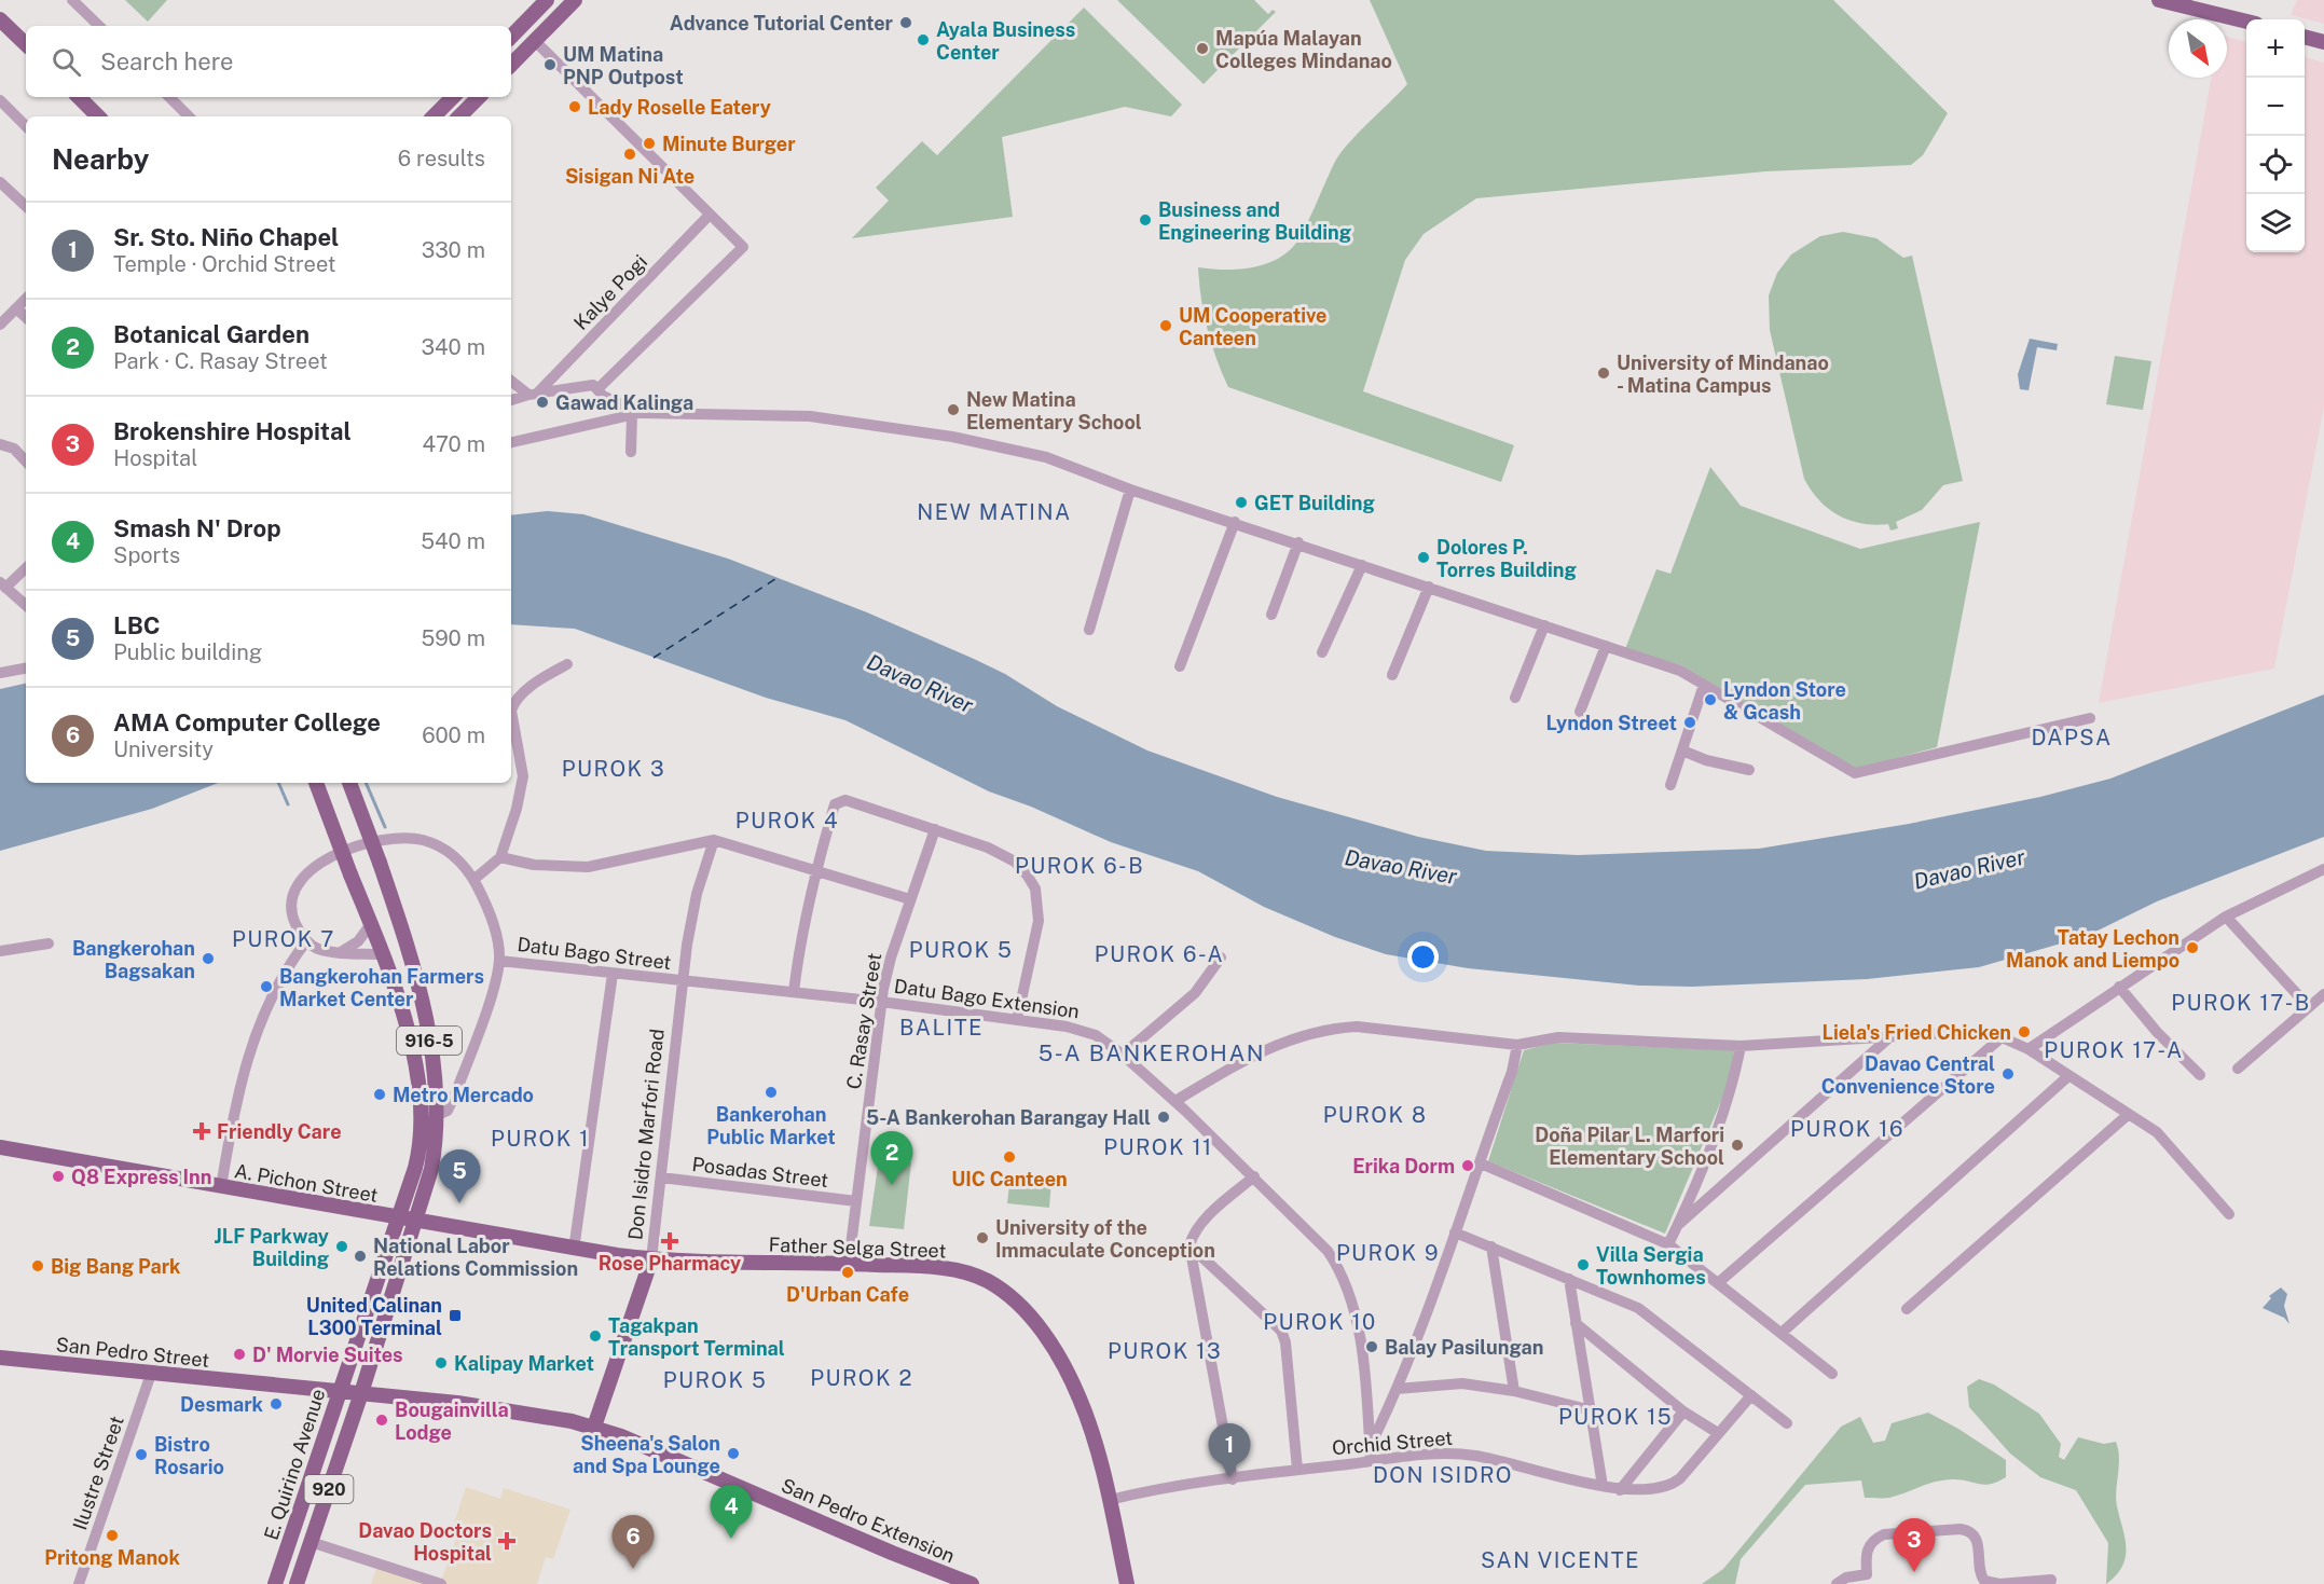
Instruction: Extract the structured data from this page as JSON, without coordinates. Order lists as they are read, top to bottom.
{
  "streets": {
    "main road": [
      "916-5",
      "Don Isidro Marfori Road",
      "A. Pichon Street",
      "Father Selga Street",
      "San Pedro Street",
      "E. Quirino Avenue",
      "920",
      "San Pedro Extension"
    ],
    "street": [
      "Kalye Pogi",
      "Datu Bago Street",
      "Datu Bago Extension",
      "C. Rasay Street",
      "Posadas Street",
      "Orchid Street",
      "Ilustre Street"
    ]
  },
  "crossings": [
    ["Datu Bago Street", "Datu Bago Extension"],
    ["Datu Bago Street", "C. Rasay Street"],
    ["Datu Bago Street", "Don Isidro Marfori Road"],
    ["Datu Bago Extension", "C. Rasay Street"],
    ["Datu Bago Extension", "Orchid Street"],
    ["C. Rasay Street", "Posadas Street"],
    ["C. Rasay Street", "Father Selga Street"],
    ["Don Isidro Marfori Road", "Posadas Street"],
    ["Don Isidro Marfori Road", "Father Selga Street"],
    ["Don Isidro Marfori Road", "San Pedro Extension"],
    ["A. Pichon Street", "Father Selga Street"],
    ["A. Pichon Street", "E. Quirino Avenue"],
    ["Father Selga Street", "Orchid Street"],
    ["San Pedro Street", "E. Quirino Avenue"],
    ["San Pedro Street", "Ilustre Street"],
    ["San Pedro Street", "San Pedro Extension"],
    ["E. Quirino Avenue", "San Pedro Extension"]
  ],
  "districts": [
    "NEW MATINA",
    "DAPSA",
    "PUROK 3",
    "PUROK 4",
    "PUROK 6-B",
    "PUROK 7",
    "PUROK 5",
    "PUROK 6-A",
    "PUROK 17-B",
    "BALITE",
    "PUROK 17-A",
    "5-A BANKEROHAN",
    "PUROK 8",
    "PUROK 16",
    "PUROK 1",
    "PUROK 11",
    "PUROK 9",
    "PUROK 10",
    "PUROK 13",
    "PUROK 2",
    "PUROK 5",
    "PUROK 15",
    "DON ISIDRO",
    "SAN VICENTE"
  ],
  "water": ["Davao River"],
  "places": {
    "other": [
      "Advance Tutorial Center",
      "Ayala Business Center",
      "Mapúa Malayan Colleges Mindanao",
      "UM Matina PNP Outpost",
      "Lady Roselle Eatery",
      "Minute Burger",
      "Sisigan Ni Ate",
      "Business and Engineering Building",
      "UM Cooperative Canteen",
      "University of Mindanao - Matina Campus",
      "Gawad Kalinga",
      "New Matina Elementary School",
      "GET Building",
      "Dolores P. Torres Building",
      "Lyndon Store & Gcash",
      "Lyndon Street",
      "Tatay Lechon Manok and Liempo",
      "Bangkerohan Bagsakan",
      "Bangkerohan Farmers Market Center",
      "Liela's Fried Chicken",
      "Davao Central Convenience Store",
      "Bankerohan Public Market",
      "Metro Mercado",
      "5-A Bankerohan Barangay Hall",
      "Doña Pilar L. Marfori Elementary School",
      "UIC Canteen",
      "Erika Dorm",
      "Q8 Express Inn",
      "University of the Immaculate Conception",
      "JLF Parkway Building",
      "National Labor Relations Commission",
      "Villa Sergia Townhomes",
      "Big Bang Park",
      "D'Urban Cafe",
      "Tagakpan Transport Terminal",
      "Balay Pasilungan",
      "D' Morvie Suites",
      "Kalipay Market",
      "Desmark",
      "Bougainvilla Lodge",
      "Sheena's Salon and Spa Lounge",
      "Bistro Rosario",
      "Pritong Manok"
    ],
    "health": ["Friendly Care", "Rose Pharmacy", "Davao Doctors Hospital"],
    "transit": ["United Calinan L300 Terminal"]
  },
  "north": "bottom right",
  "page": {
    "map_buttons": ["+", "−"],
    "search": "Search here",
    "heading": ["Nearby", "6 results"],
    "list": [
      {
        "mark": "1",
        "name": "Sr. Sto. Niño Chapel",
        "note": "Temple · Orchid Street",
        "value": "330 m"
      },
      {
        "mark": "2",
        "name": "Botanical Garden",
        "note": "Park · C. Rasay Street",
        "value": "340 m"
      },
      {
        "mark": "3",
        "name": "Brokenshire Hospital",
        "note": "Hospital",
        "value": "470 m"
      },
      {
        "mark": "4",
        "name": "Smash N' Drop",
        "note": "Sports",
        "value": "540 m"
      },
      {
        "mark": "5",
        "name": "LBC",
        "note": "Public building",
        "value": "590 m"
      },
      {
        "mark": "6",
        "name": "AMA Computer College",
        "note": "University",
        "value": "600 m"
      }
    ],
    "pins": [
      "2",
      "5",
      "1",
      "4",
      "6",
      "3"
    ]
  }
}
